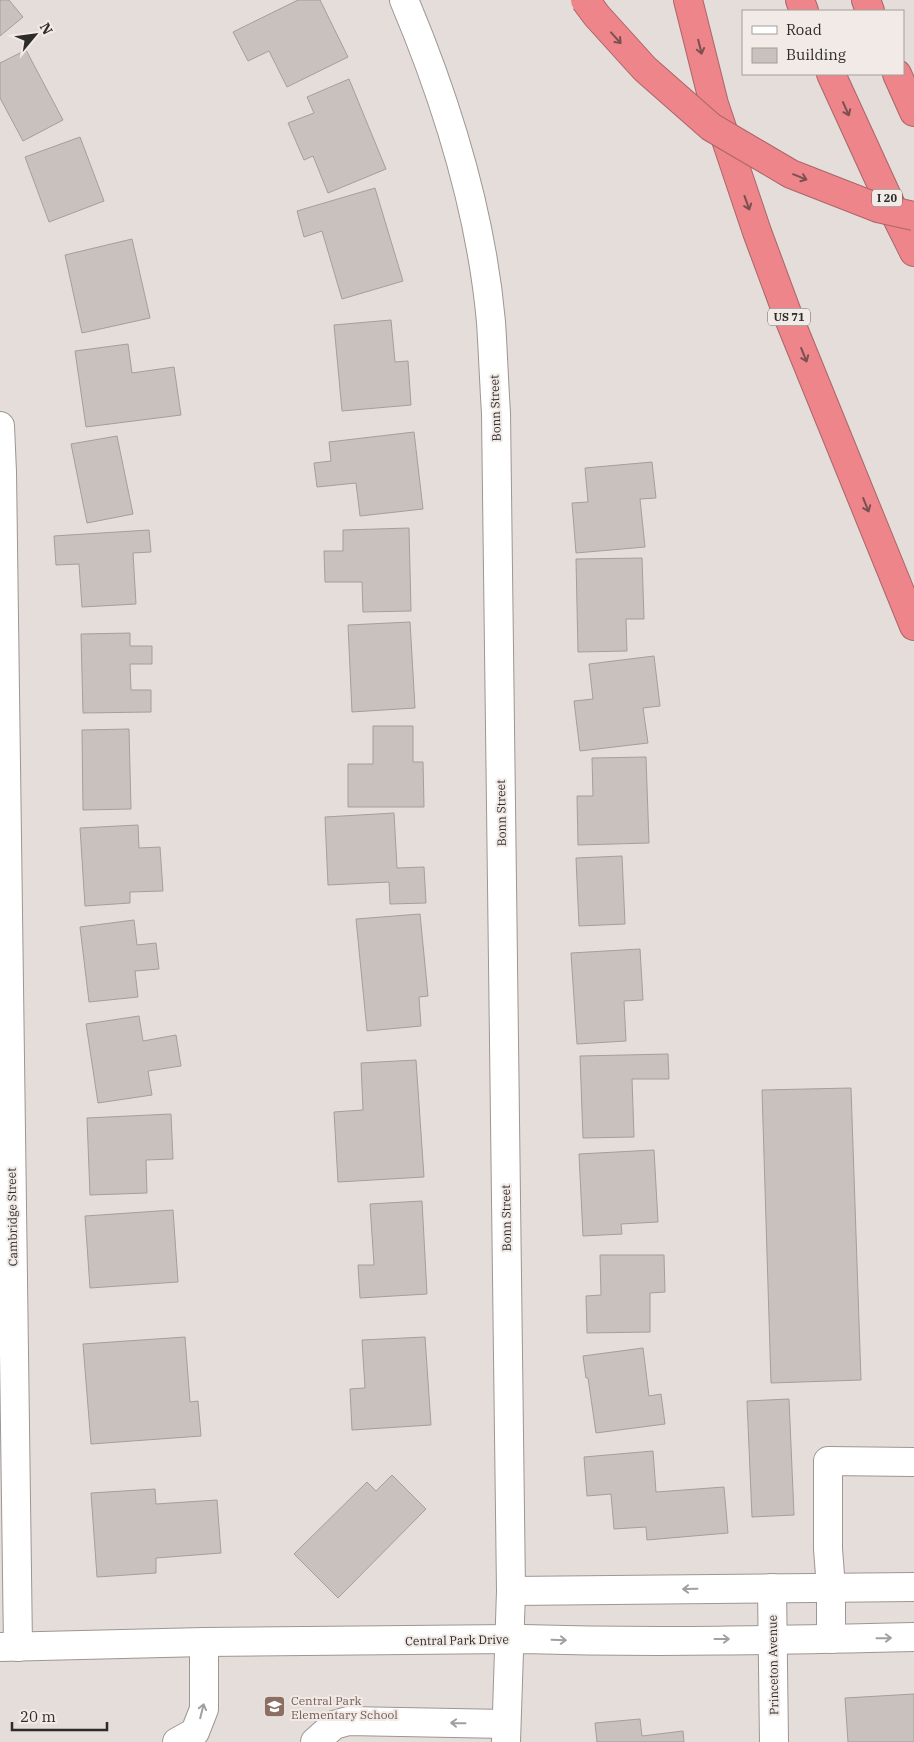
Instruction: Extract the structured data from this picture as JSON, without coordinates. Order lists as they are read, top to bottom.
{
  "streets": {
    "highway": ["I 20", "US 71"],
    "street": [
      "Bonn Street",
      "Cambridge Street",
      "Central Park Drive",
      "Princeton Avenue"
    ]
  },
  "crossings": [
    ["Bonn Street", "Central Park Drive"],
    ["Cambridge Street", "Central Park Drive"],
    ["Central Park Drive", "Princeton Avenue"]
  ],
  "places": {
    "school or university": ["Central Park Elementary School"]
  },
  "legend": ["Road", "Building"],
  "scale_bar": "20 m",
  "north": "top right"
}
